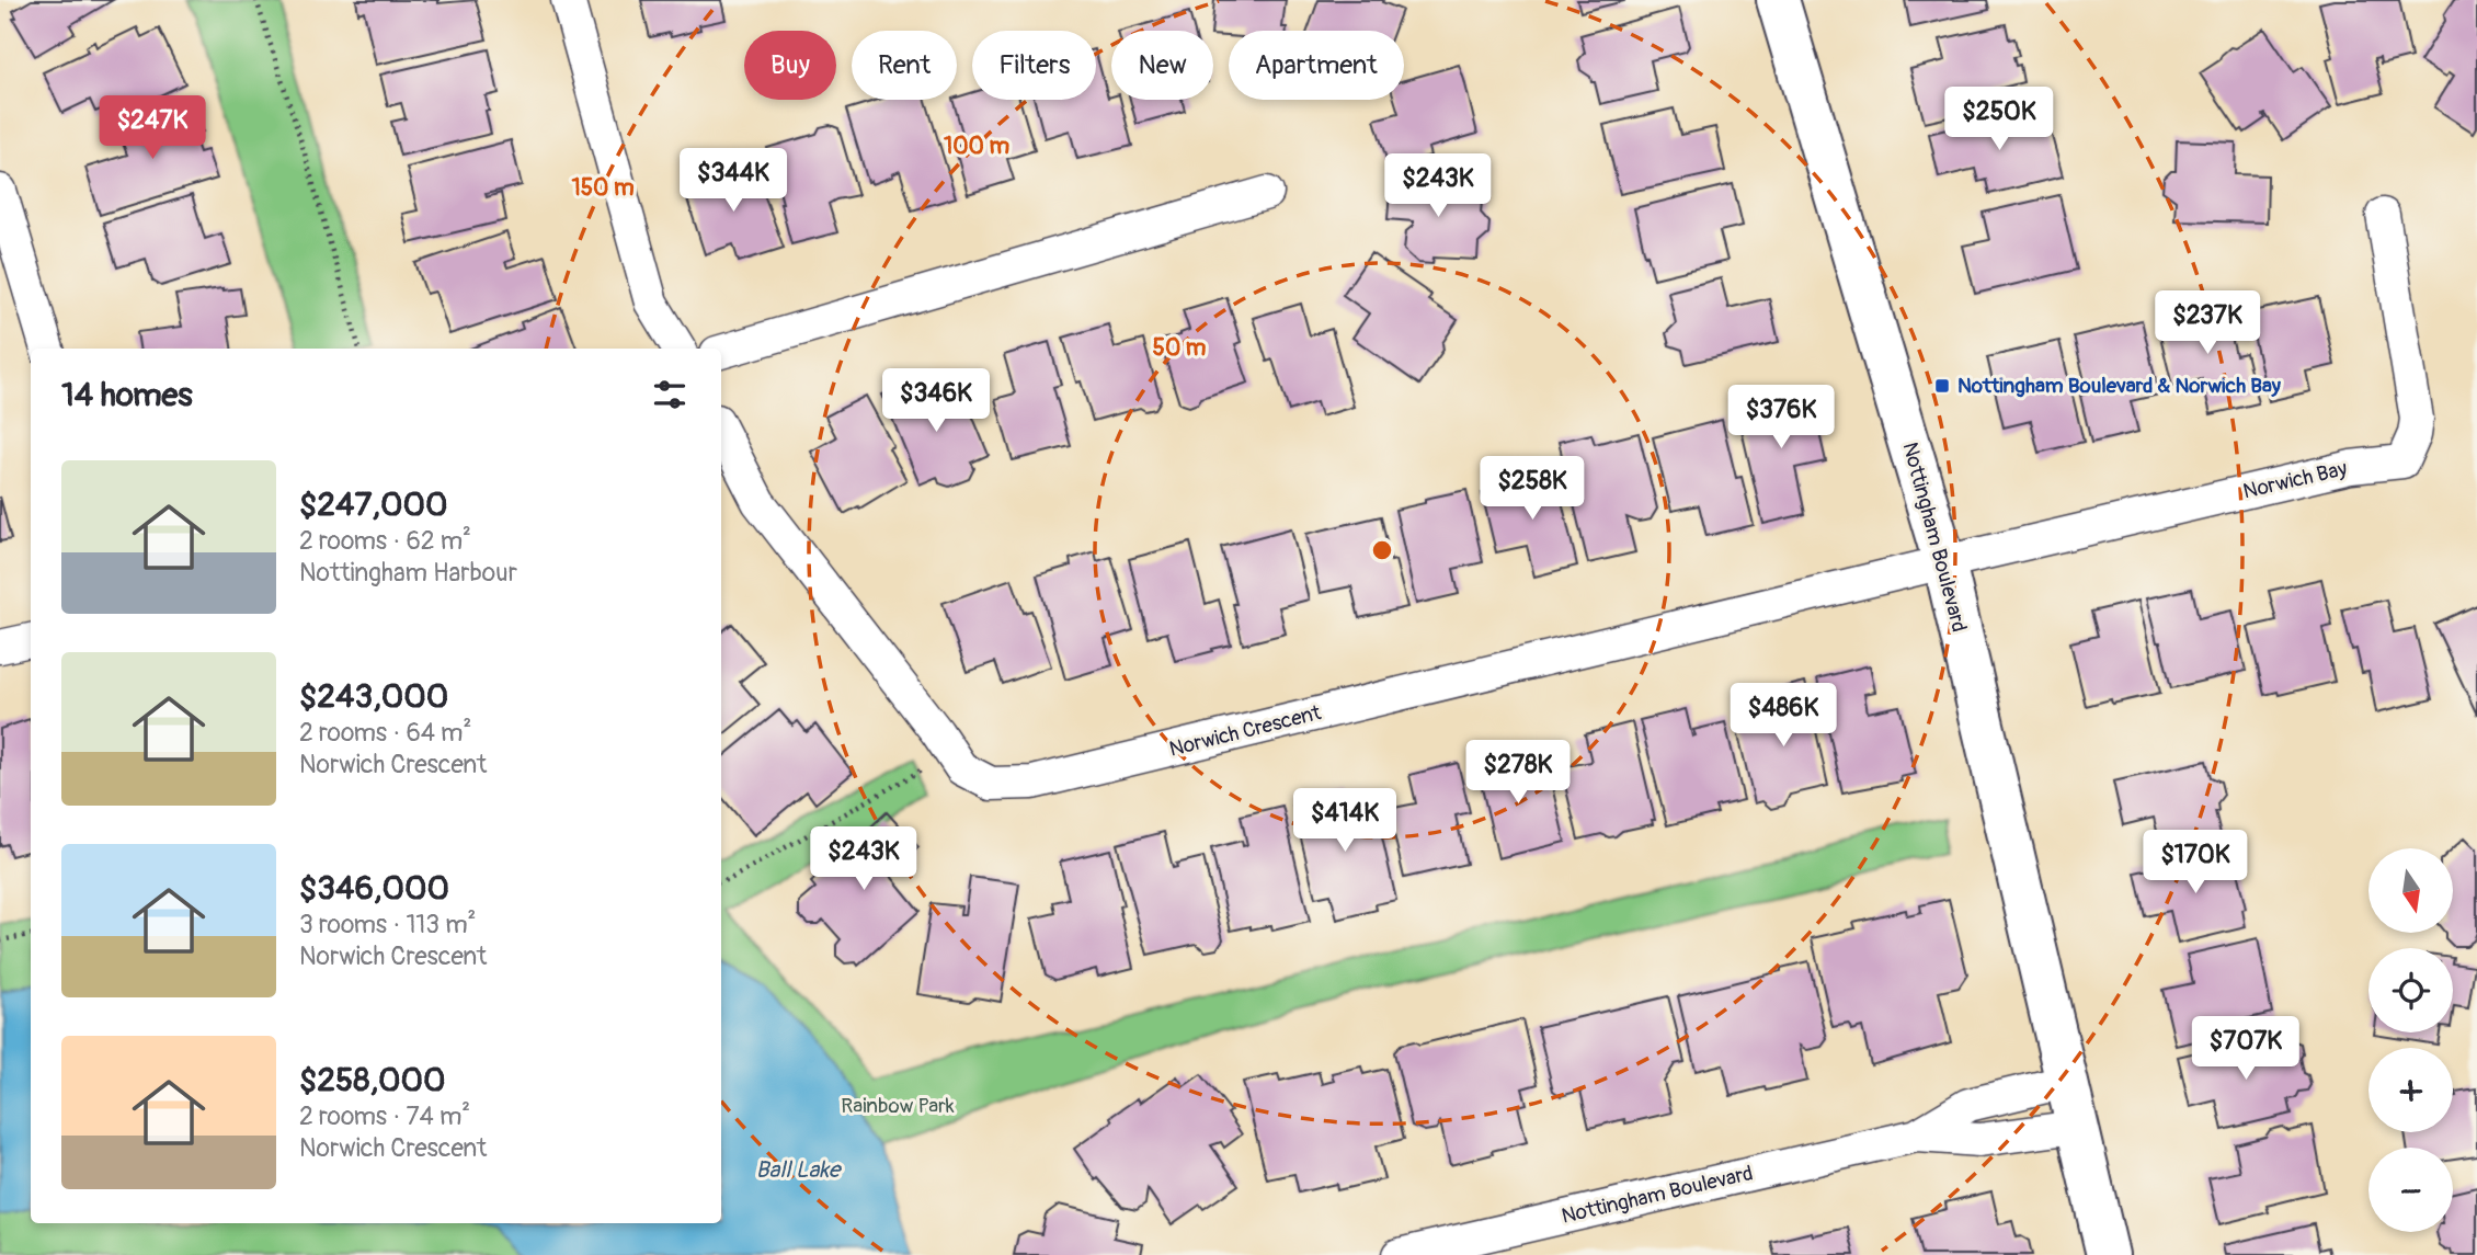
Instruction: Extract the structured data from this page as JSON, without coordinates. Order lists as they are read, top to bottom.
{
  "streets": {
    "street": ["Norwich Bay", "Nottingham Boulevard", "Norwich Crescent"]
  },
  "crossings": [
    ["Norwich Bay", "Nottingham Boulevard"],
    ["Norwich Bay", "Norwich Crescent"],
    ["Nottingham Boulevard", "Norwich Crescent"]
  ],
  "water": ["Ball Lake"],
  "parks": ["Rainbow Park"],
  "places": {
    "transit": ["Nottingham Boulevard & Norwich Bay"]
  },
  "north": "bottom",
  "page": {
    "chip": [
      "Buy",
      "Rent",
      "Filters",
      "New",
      "Apartment"
    ],
    "price": [
      "$250K",
      "$247K",
      "$344K",
      "$243K",
      "$237K",
      "$346K",
      "$376K",
      "$258K",
      "$486K",
      "$278K",
      "$414K",
      "$243K",
      "$170K",
      "$707K"
    ],
    "heading": "14 homes",
    "list": [
      {
        "name": "$247,000",
        "note": "2 rooms · 62 m² · Nottingham Harbour"
      },
      {
        "name": "$243,000",
        "note": "2 rooms · 64 m² · Norwich Crescent"
      },
      {
        "name": "$346,000",
        "note": "3 rooms · 113 m² · Norwich Crescent"
      },
      {
        "name": "$258,000",
        "note": "2 rooms · 74 m² · Norwich Crescent"
      }
    ],
    "map_buttons": ["+", "−"]
  },
  "rings": ["100 m", "150 m", "50 m"]
}
